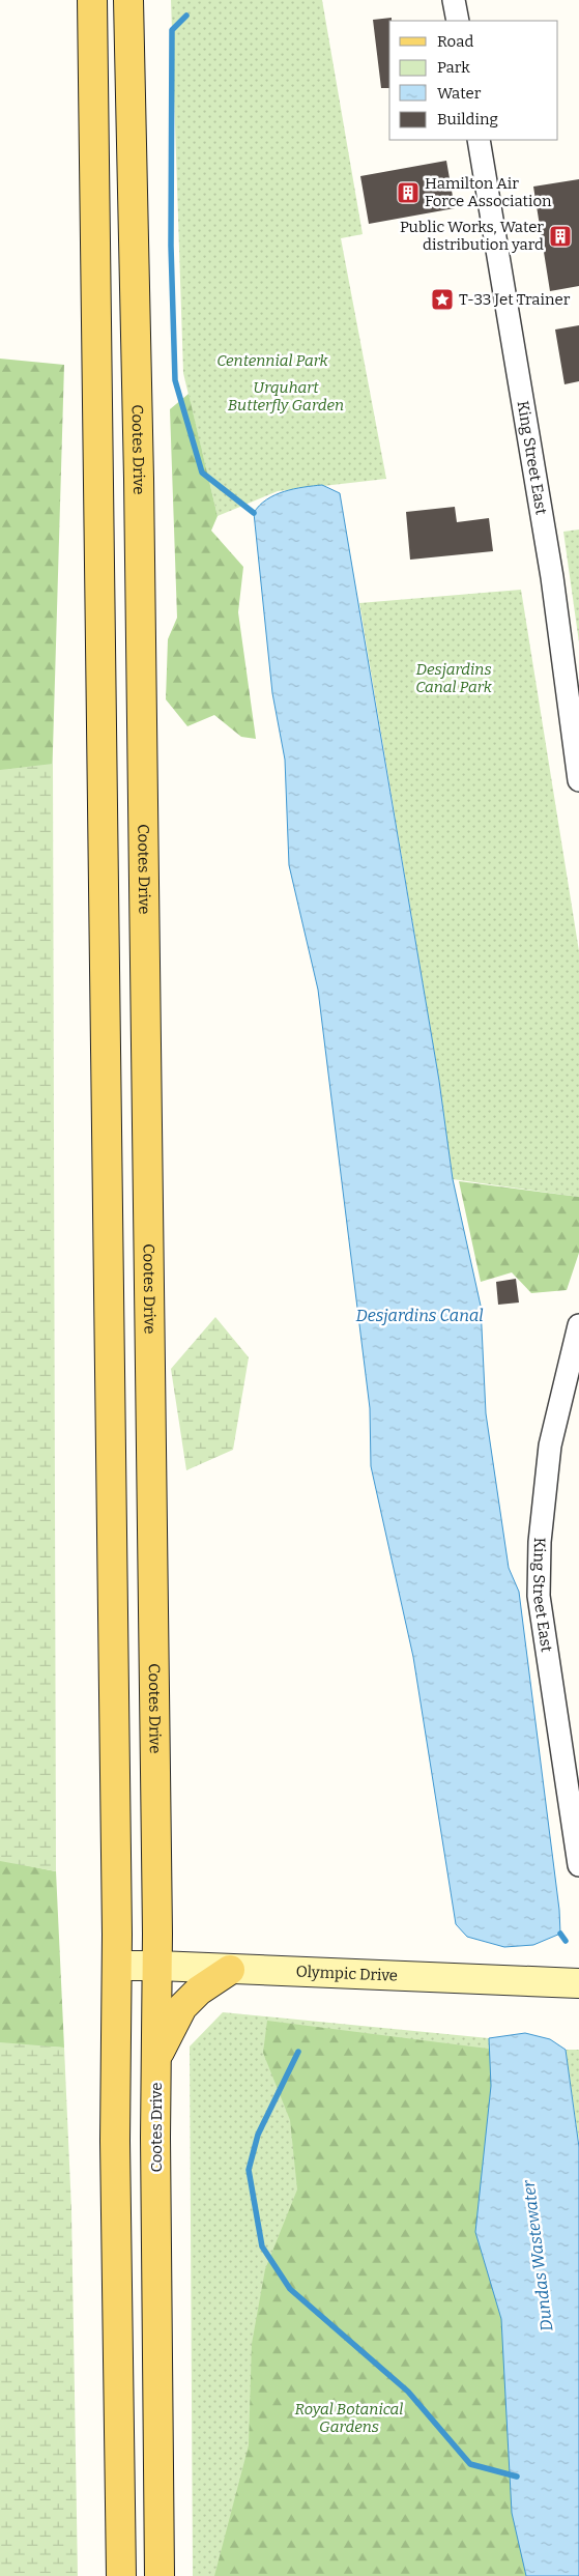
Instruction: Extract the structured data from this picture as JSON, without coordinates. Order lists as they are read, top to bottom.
{
  "streets": {
    "main road": ["Cootes Drive", "Olympic Drive"],
    "street": ["King Street East"]
  },
  "crossings": [
    ["Cootes Drive", "Olympic Drive"]
  ],
  "water": ["Desjardins Canal", "Dundas Wastewater"],
  "parks": [
    "Centennial Park",
    "Urquhart Butterfly Garden",
    "Desjardins Canal Park",
    "Royal Botanical Gardens"
  ],
  "places": {
    "building": ["Hamilton Air Force Association", "Public Works, Water distribution yard"],
    "place": ["T-33 Jet Trainer"]
  },
  "legend": [
    "Road",
    "Park",
    "Water",
    "Building"
  ]
}
